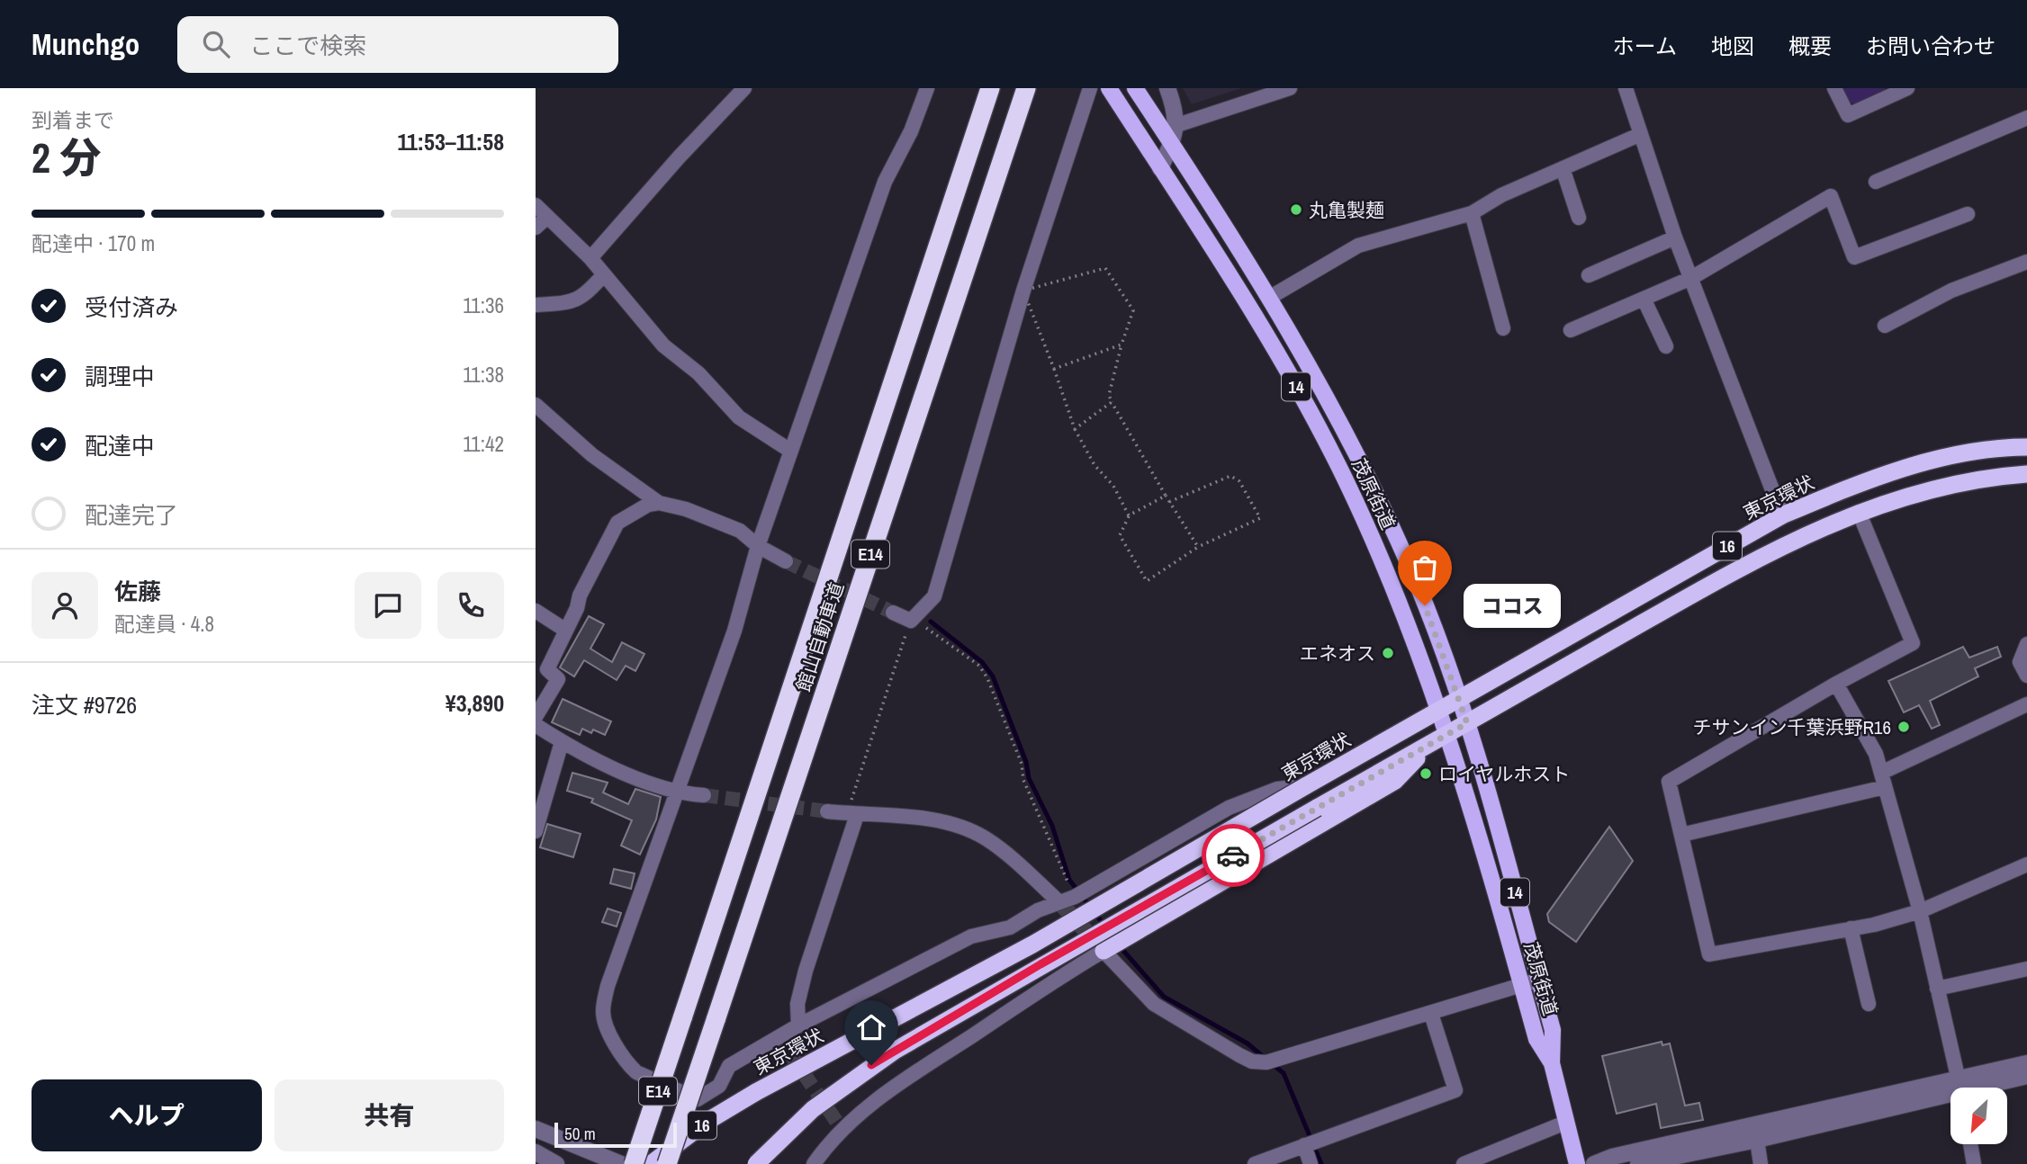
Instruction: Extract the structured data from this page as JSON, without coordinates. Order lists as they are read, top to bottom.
{
  "streets": {
    "highway": [
      "東京環状",
      "16",
      "E14",
      "館山自動車道"
    ],
    "main road": ["14", "茂原街道"]
  },
  "crossings": [
    ["茂原街道", "東京環状"],
    ["茂原街道", "16"]
  ],
  "places": [
    "丸亀製麺",
    "ココス",
    "エネオス",
    "チサンイン千葉浜野R16",
    "ロイヤルホスト"
  ],
  "scale_bar": "50 m",
  "north": "bottom left",
  "page": {
    "header": "Munchgo",
    "search": "ここで検索",
    "nav": [
      "ホーム",
      "地図",
      "概要",
      "お問い合わせ"
    ],
    "heading": ["2 分", "到着まで", "11:53–11:58"],
    "panel": [
      "佐藤",
      "配達員 · 4.8",
      "注文 #9726",
      "¥3,890"
    ],
    "bar": "配達中 · 170 m",
    "list": [
      ["受付済み", "11:36"],
      ["調理中", "11:38"],
      ["配達中", "11:42"],
      "配達完了"
    ],
    "bubble": "ココス",
    "buttons": ["ヘルプ", "共有"],
    "scale": "50 m"
  }
}
